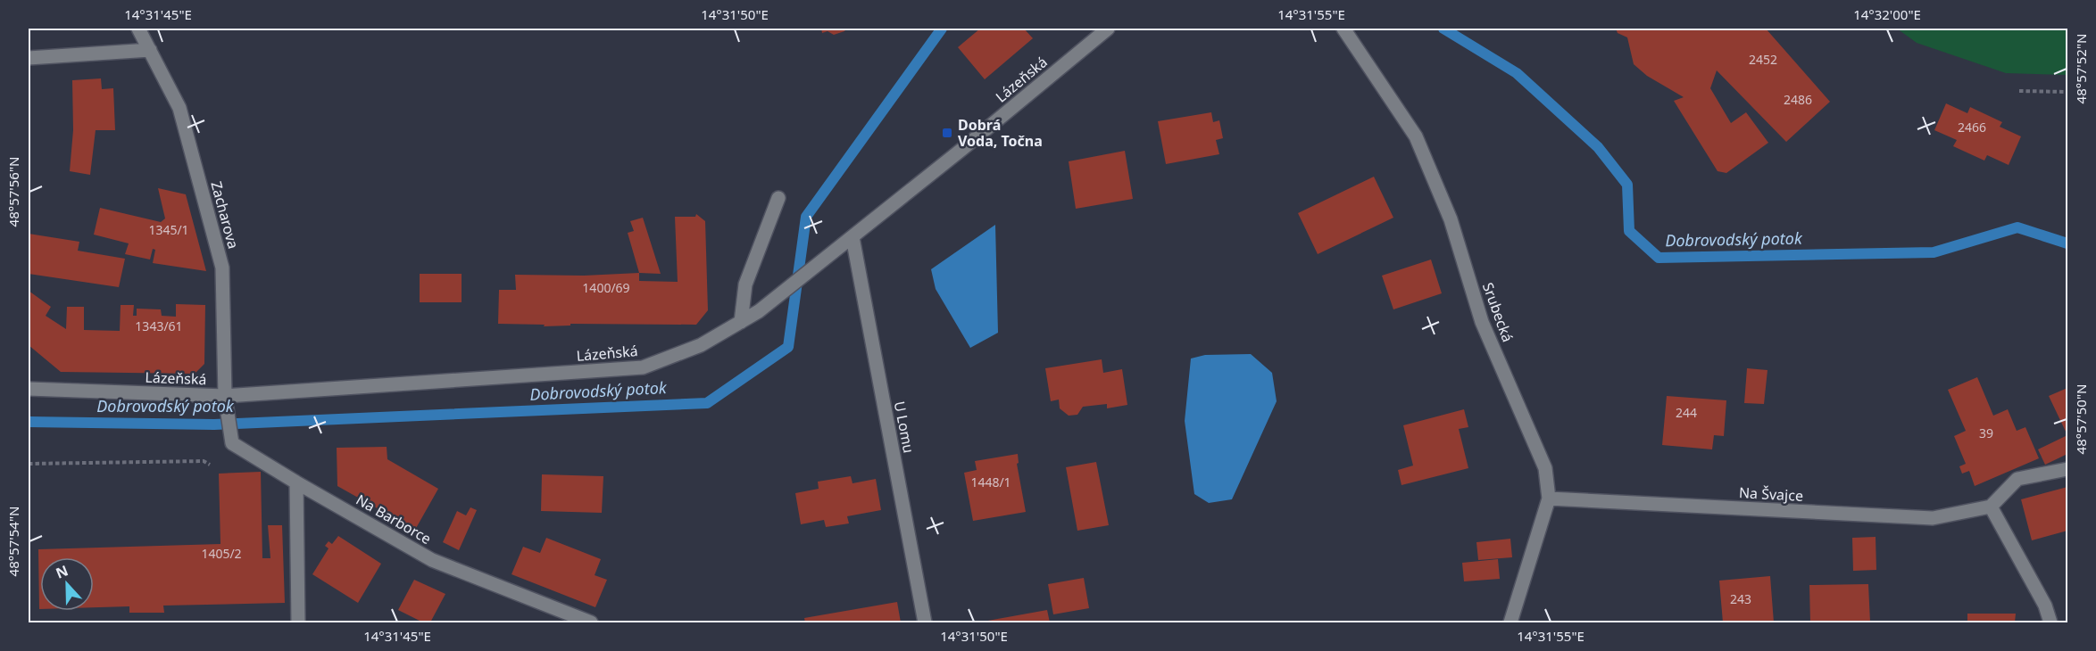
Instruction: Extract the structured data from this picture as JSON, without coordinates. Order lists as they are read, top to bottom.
{
  "streets": {
    "street": [
      "Lázeňská",
      "Zacharova",
      "Srubecká",
      "U Lomu",
      "Na Švajce",
      "Na Barborce"
    ]
  },
  "crossings": [
    ["Lázeňská", "Zacharova"],
    ["Lázeňská", "U Lomu"],
    ["Lázeňská", "Na Barborce"],
    ["Zacharova", "Na Barborce"],
    ["Srubecká", "Na Švajce"]
  ],
  "water": ["Dobrovodský potok"],
  "places": {
    "transit": ["Dobrá Voda, Točna"]
  },
  "house_numbers": [
    "2452",
    "2486",
    "2466",
    "1345/1",
    "1400/69",
    "1343/61",
    "244",
    "39",
    "1448/1",
    "1405/2",
    "243"
  ],
  "north": "top",
  "coordinates": [
    "14°31'45\"E",
    "14°31'50\"E",
    "14°31'55\"E",
    "14°32'00\"E",
    "48°57'52\"N",
    "48°57'56\"N",
    "48°57'50\"N",
    "48°57'54\"N"
  ]
}
